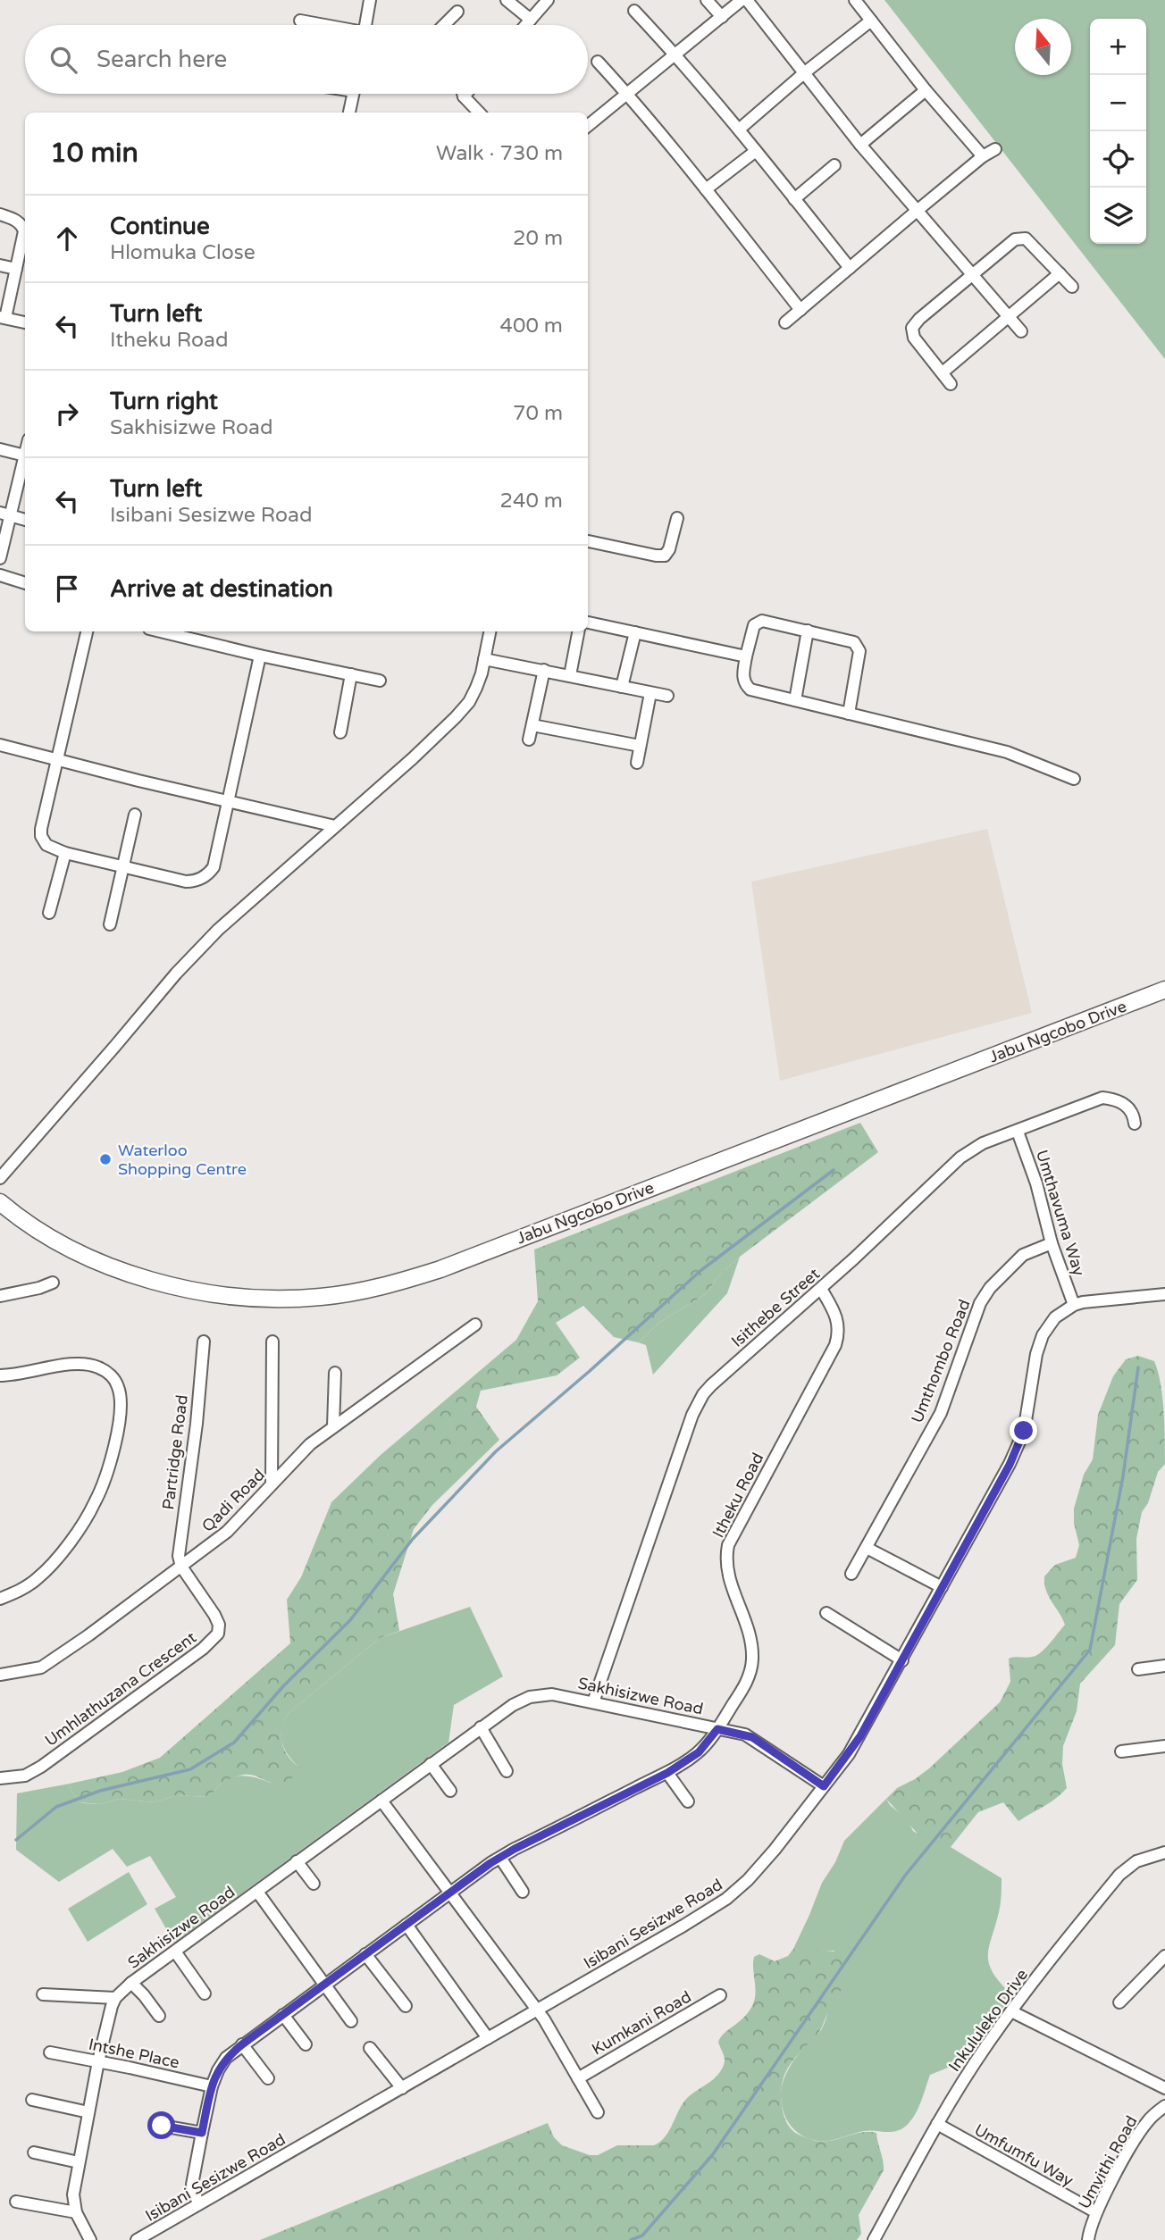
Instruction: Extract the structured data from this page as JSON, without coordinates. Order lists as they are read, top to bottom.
{
  "streets": {
    "main road": ["Jabu Ngcobo Drive"],
    "street": [
      "Umthavuma Way",
      "Isithebe Street",
      "Umthombo Road",
      "Partridge Road",
      "Itheku Road",
      "Qadi Road",
      "Umhlathuzana Crescent",
      "Sakhisizwe Road",
      "Isibani Sesizwe Road",
      "Inkululeko Drive",
      "Kumkani Road",
      "Intshe Place",
      "Umfumfu Way",
      "Umvithi Road"
    ]
  },
  "crossings": [
    ["Umthavuma Way", "Isithebe Street"],
    ["Umthavuma Way", "Umthombo Road"],
    ["Umthavuma Way", "Isibani Sesizwe Road"],
    ["Isithebe Street", "Itheku Road"],
    ["Isithebe Street", "Sakhisizwe Road"],
    ["Partridge Road", "Qadi Road"],
    ["Partridge Road", "Umhlathuzana Crescent"],
    ["Itheku Road", "Sakhisizwe Road"],
    ["Itheku Road", "Isibani Sesizwe Road"],
    ["Itheku Road", "Intshe Place"],
    ["Qadi Road", "Umhlathuzana Crescent"],
    ["Sakhisizwe Road", "Isibani Sesizwe Road"],
    ["Inkululeko Drive", "Umfumfu Way"],
    ["Umfumfu Way", "Umvithi Road"]
  ],
  "places": ["Waterloo Shopping Centre"],
  "north": "top",
  "page": {
    "map_buttons": ["+", "−"],
    "search": "Search here",
    "heading": ["10 min", "Walk · 730 m"],
    "list": [
      ["Continue", "Hlomuka Close", "20 m"],
      ["Turn left", "Itheku Road", "400 m"],
      ["Turn right", "Sakhisizwe Road", "70 m"],
      ["Turn left", "Isibani Sesizwe Road", "240 m"],
      "Arrive at destination"
    ]
  }
}
